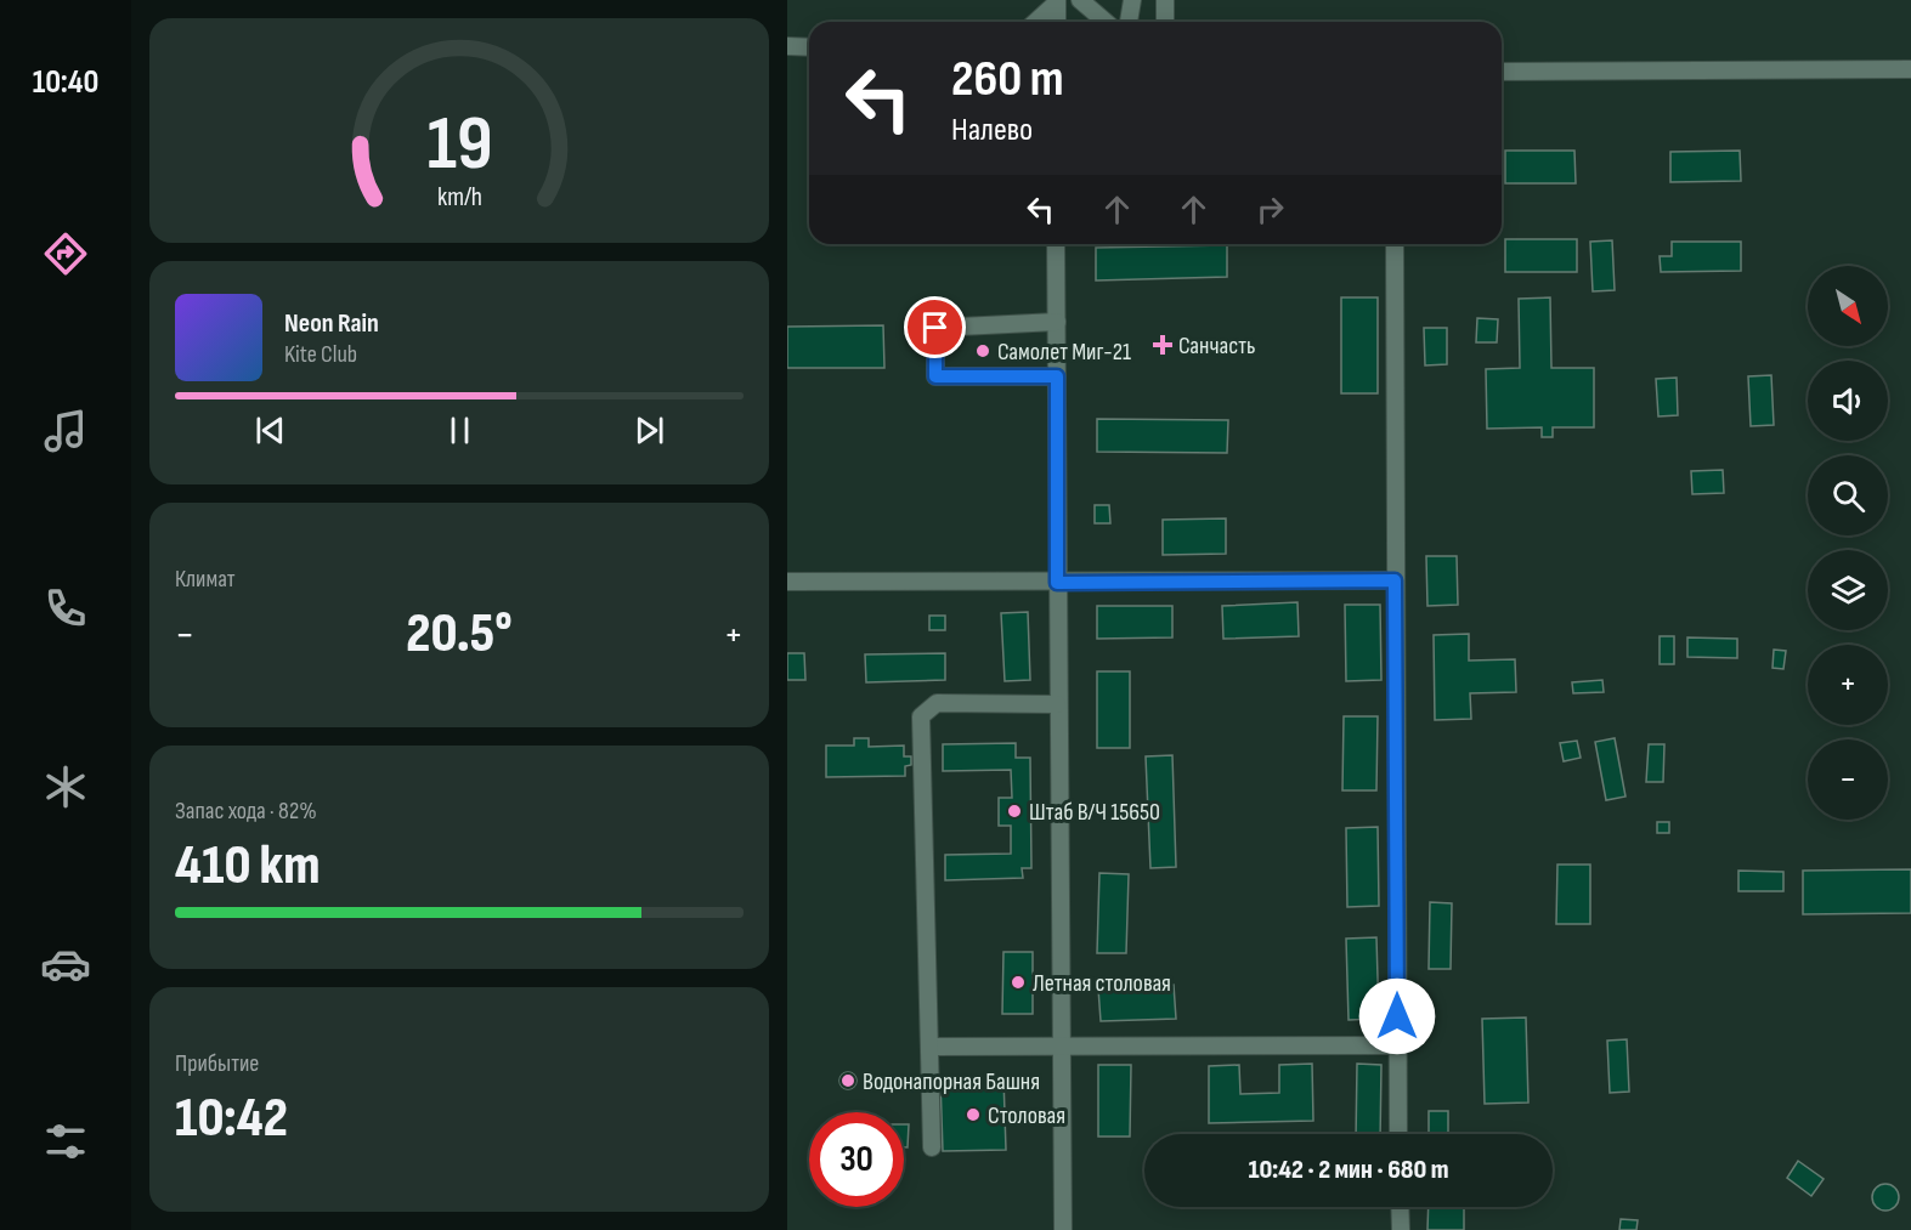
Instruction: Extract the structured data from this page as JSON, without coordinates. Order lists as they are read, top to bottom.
{
  "places": {
    "health": ["Санчасть"],
    "other": [
      "Самолет Миг-21",
      "Штаб В/Ч 15650",
      "Летная столовая",
      "Водонапорная Башня",
      "Столовая"
    ]
  },
  "north": "bottom right",
  "page": {
    "tabs": "10:40",
    "turn": ["260 m", "Налево"],
    "map_buttons": ["+", "−"],
    "song": ["Neon Rain", "Kite Club"],
    "tile": [
      "Климат",
      ["Запас хода · 82%", "410 km"],
      ["Прибытие", "10:42"]
    ],
    "heat": ["−", "20.5°", "+"],
    "limit": "30",
    "trip": "10:42 · 2 мин · 680 m",
    "gauge": ["19", "km/h"]
  }
}
